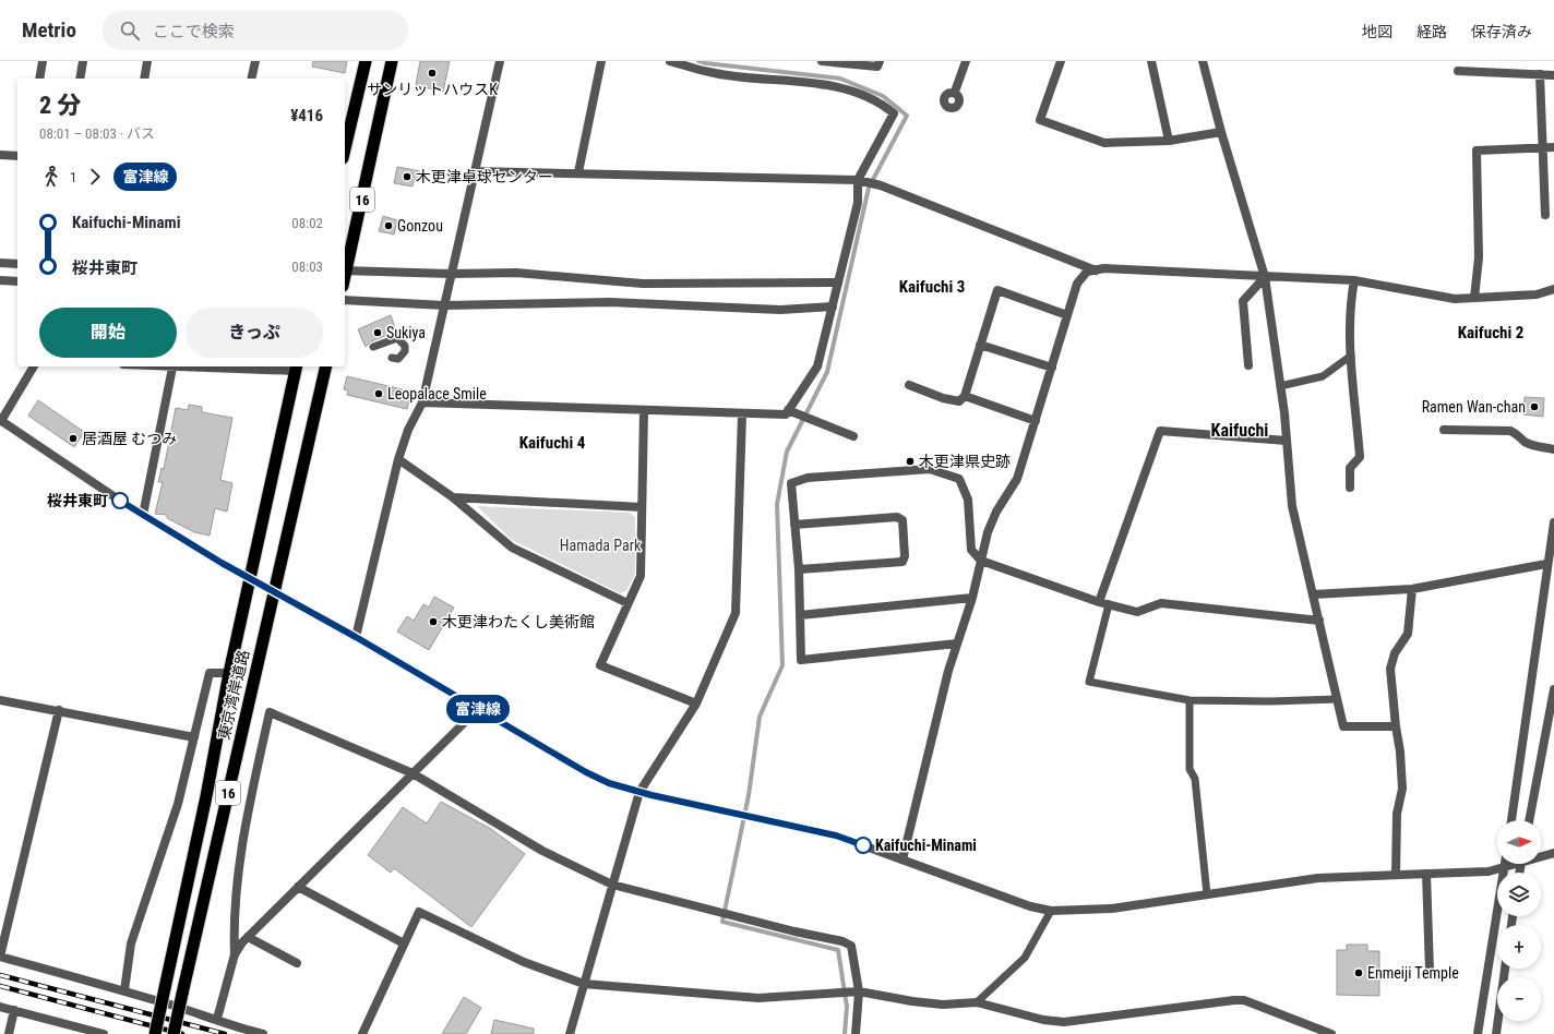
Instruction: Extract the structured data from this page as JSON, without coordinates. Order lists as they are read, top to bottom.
{
  "streets": {
    "highway": ["16", "東京湾岸道路"]
  },
  "districts": [
    "Kaifuchi 3",
    "Kaifuchi 2",
    "Kaifuchi",
    "Kaifuchi 4"
  ],
  "parks": ["Hamada Park"],
  "places": [
    "サンリットハウスK",
    "木更津卓球センター",
    "Gonzou",
    "Sukiya",
    "Leopalace Smile",
    "Ramen Wan-chan",
    "居酒屋 むつみ",
    "木更津県史跡",
    "桜井東町",
    "木更津わたくし美術館",
    "Kaifuchi-Minami",
    "Enmeiji Temple"
  ],
  "lines": ["bus line 富津線"],
  "north": "right",
  "page": {
    "header": "Metrio",
    "search": "ここで検索",
    "nav": ["地図", "経路", "保存済み"],
    "on_map": "富津線",
    "heading": ["2 分", "08:01 – 08:03 · バス", "¥416"],
    "legs": ["1", "富津線"],
    "list": [
      {
        "name": "Kaifuchi-Minami",
        "value": "08:02"
      },
      {
        "name": "桜井東町",
        "value": "08:03"
      }
    ],
    "buttons": ["開始", "きっぷ"],
    "map_buttons": ["+", "−"]
  }
}
